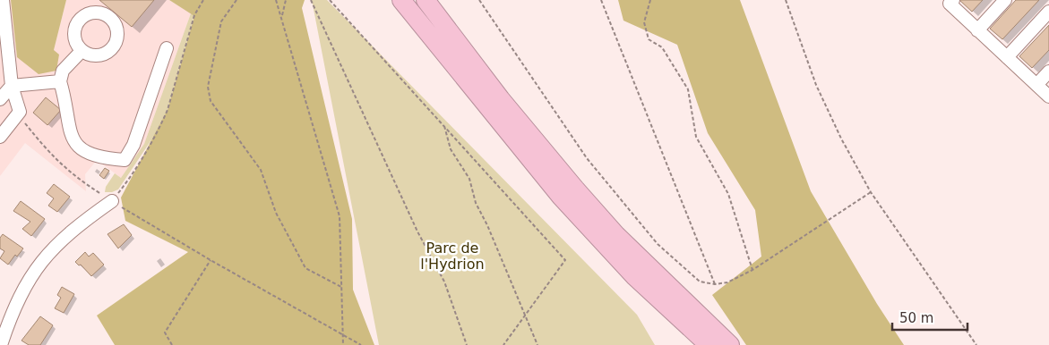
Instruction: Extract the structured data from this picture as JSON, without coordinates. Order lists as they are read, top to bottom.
{
  "parks": ["Parc de l'Hydrion"],
  "scale_bar": "50 m"
}
